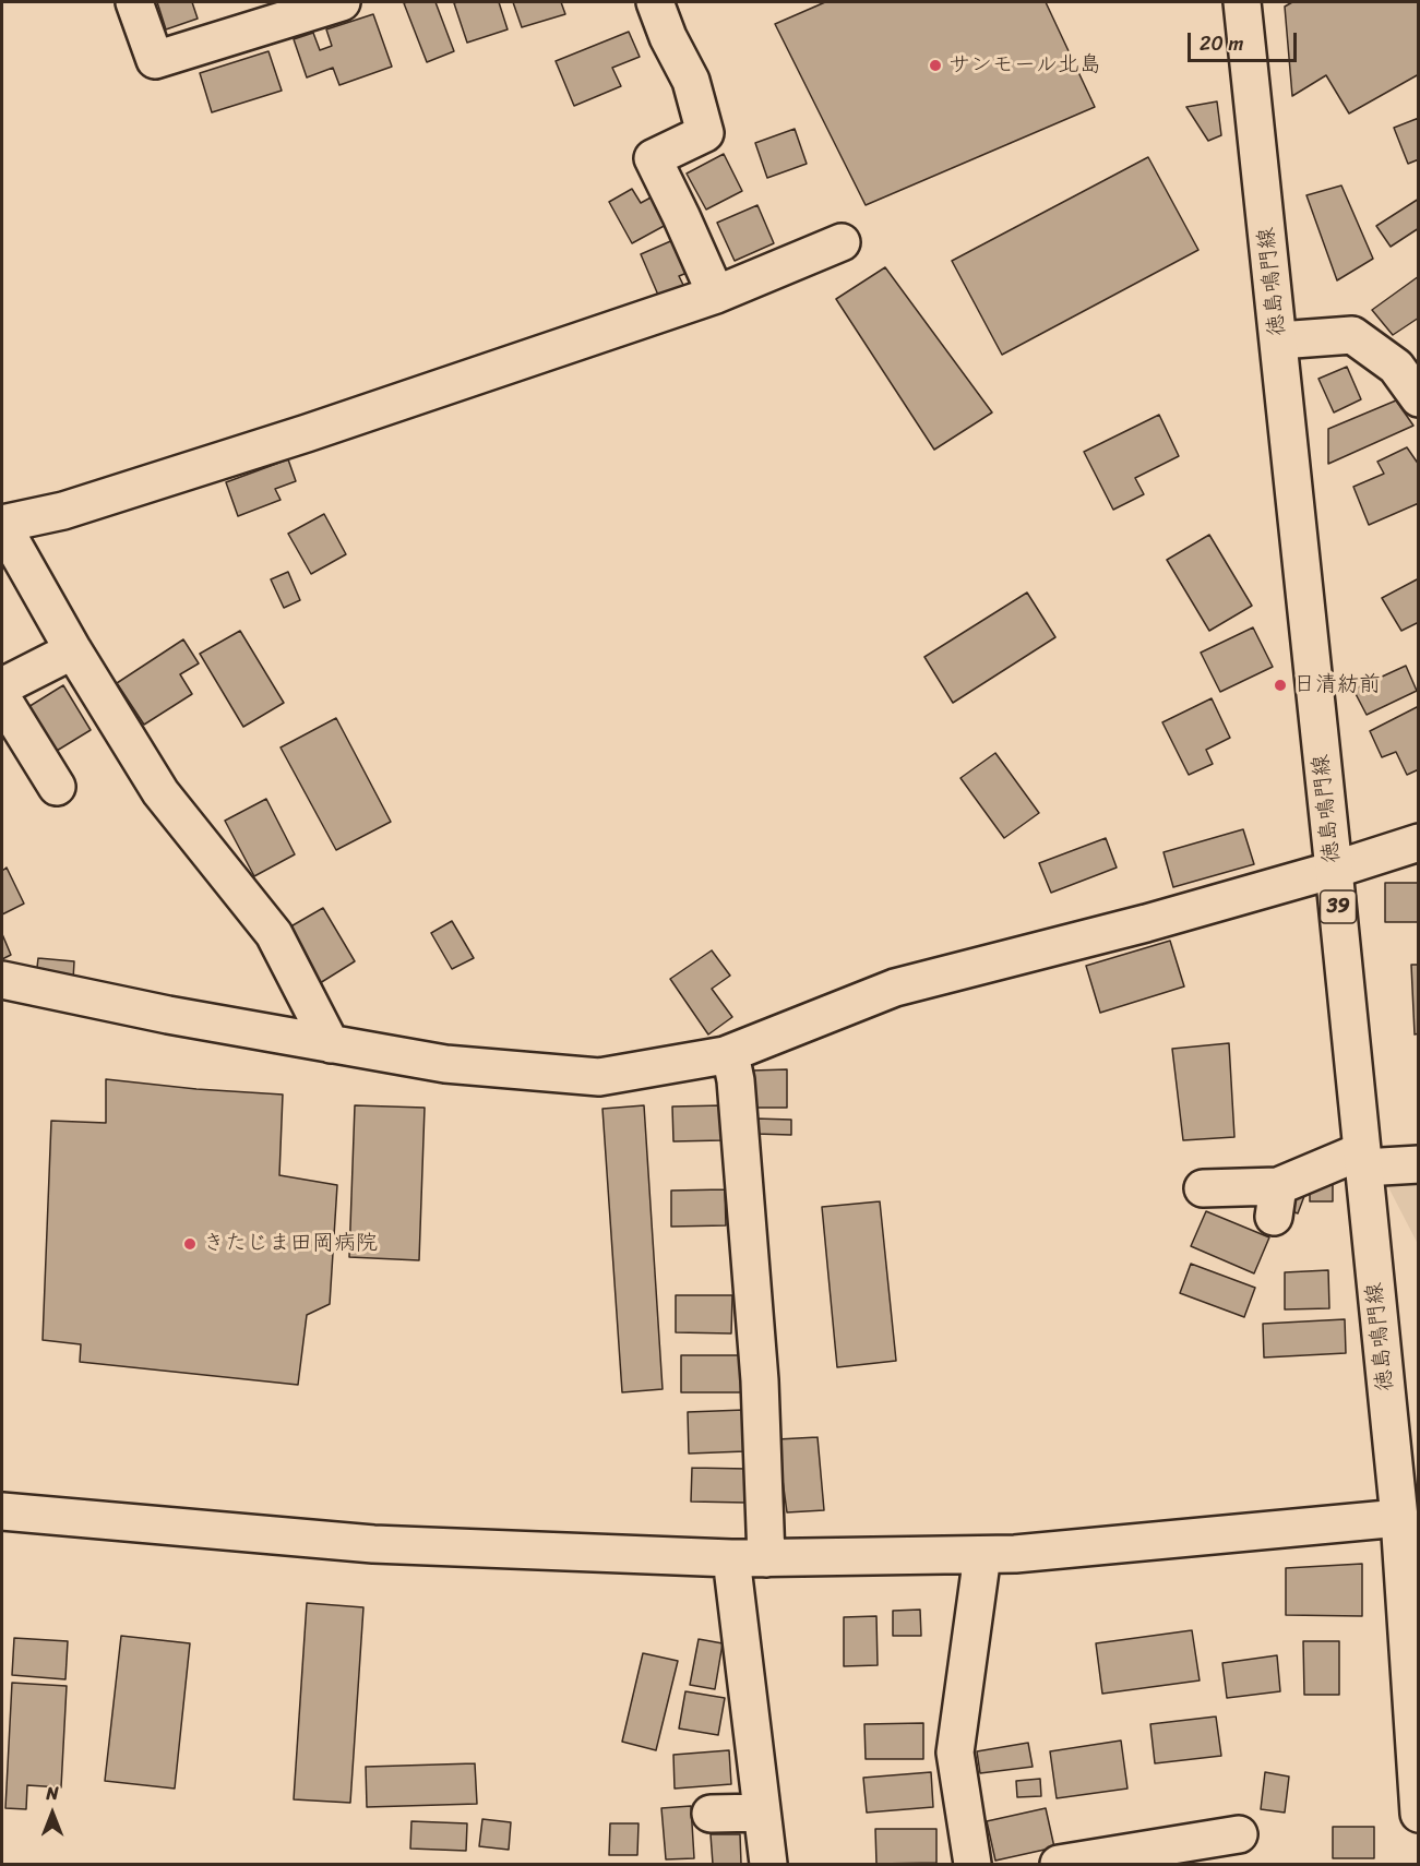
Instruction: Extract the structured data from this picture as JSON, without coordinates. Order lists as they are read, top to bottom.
{
  "streets": {
    "street": ["徳島鳴門線", "39"]
  },
  "places": ["サンモール北島", "日清紡前", "きたじま田岡病院"],
  "scale_bar": "20 m",
  "north": "top"
}
